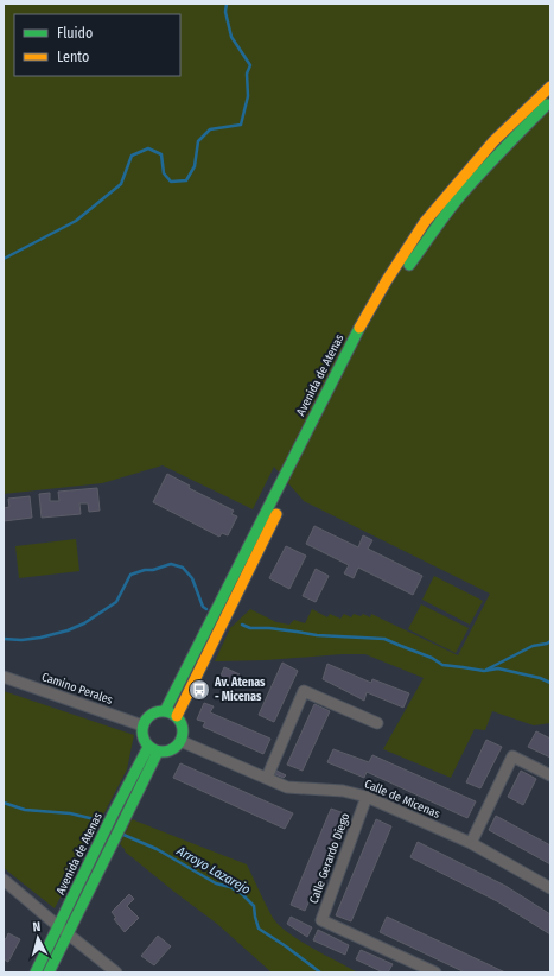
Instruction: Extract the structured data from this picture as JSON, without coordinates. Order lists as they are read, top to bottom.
{
  "streets": {
    "main road": ["Avenida de Atenas"],
    "street": ["Camino Perales", "Calle de Micenas", "Calle Gerardo Diego"]
  },
  "crossings": [
    ["Avenida de Atenas", "Camino Perales"],
    ["Avenida de Atenas", "Calle de Micenas"],
    ["Camino Perales", "Calle de Micenas"],
    ["Calle de Micenas", "Calle Gerardo Diego"]
  ],
  "water": ["Arroyo Lazarejo"],
  "places": {
    "bus stop": ["Av. Atenas - Micenas"]
  },
  "legend": ["Fluido", "Lento"],
  "north": "top"
}
